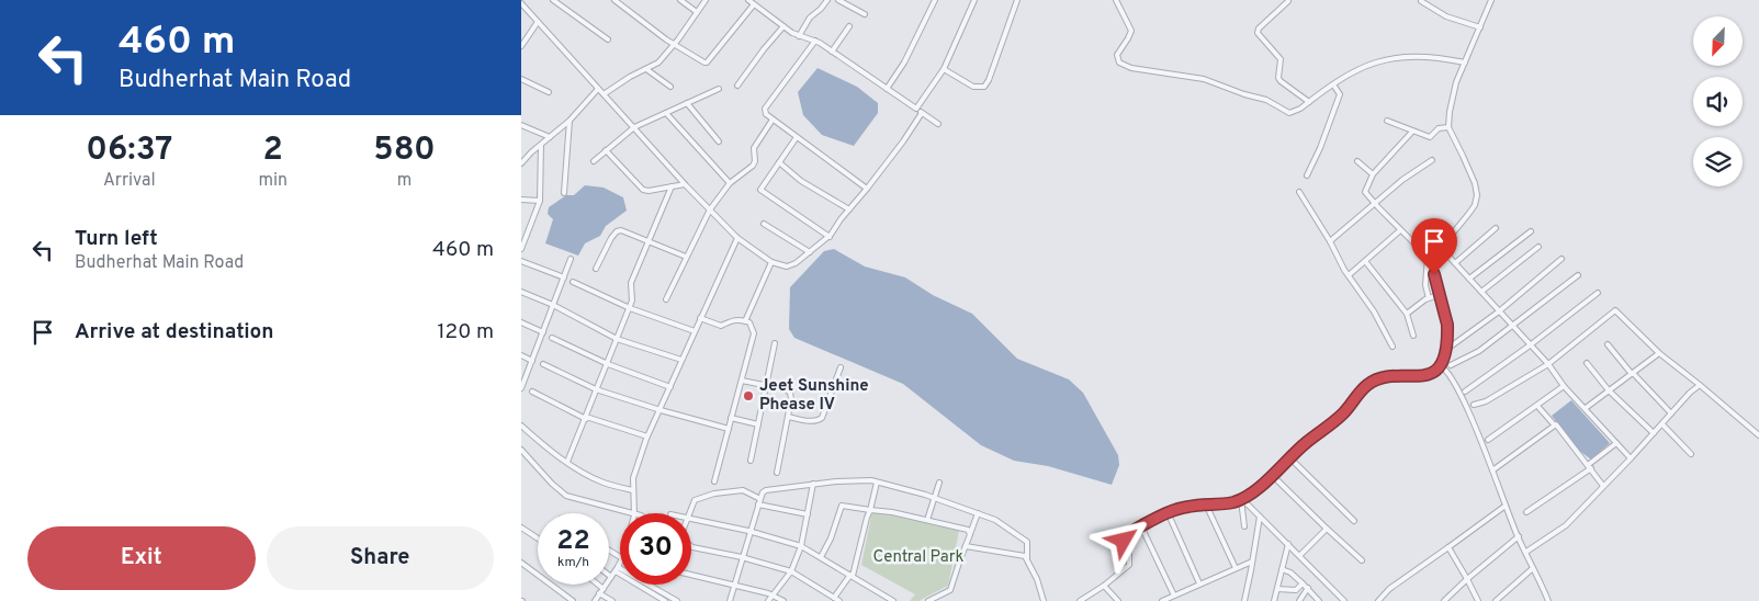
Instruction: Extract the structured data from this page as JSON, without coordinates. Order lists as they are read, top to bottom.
{
  "parks": ["Central Park"],
  "places": ["Jeet Sunshine Phease IV"],
  "north": "bottom left",
  "page": {
    "turn": ["460 m", "Budherhat Main Road"],
    "eta": [
      "06:37",
      "Arrival",
      "2",
      "min",
      "580",
      "m"
    ],
    "list": [
      {
        "name": "Turn left",
        "note": "Budherhat Main Road",
        "value": "460 m"
      },
      {
        "name": "Arrive at destination",
        "value": "120 m"
      }
    ],
    "speed": "22 km/h",
    "limit": "30",
    "buttons": ["Exit", "Share"]
  }
}
